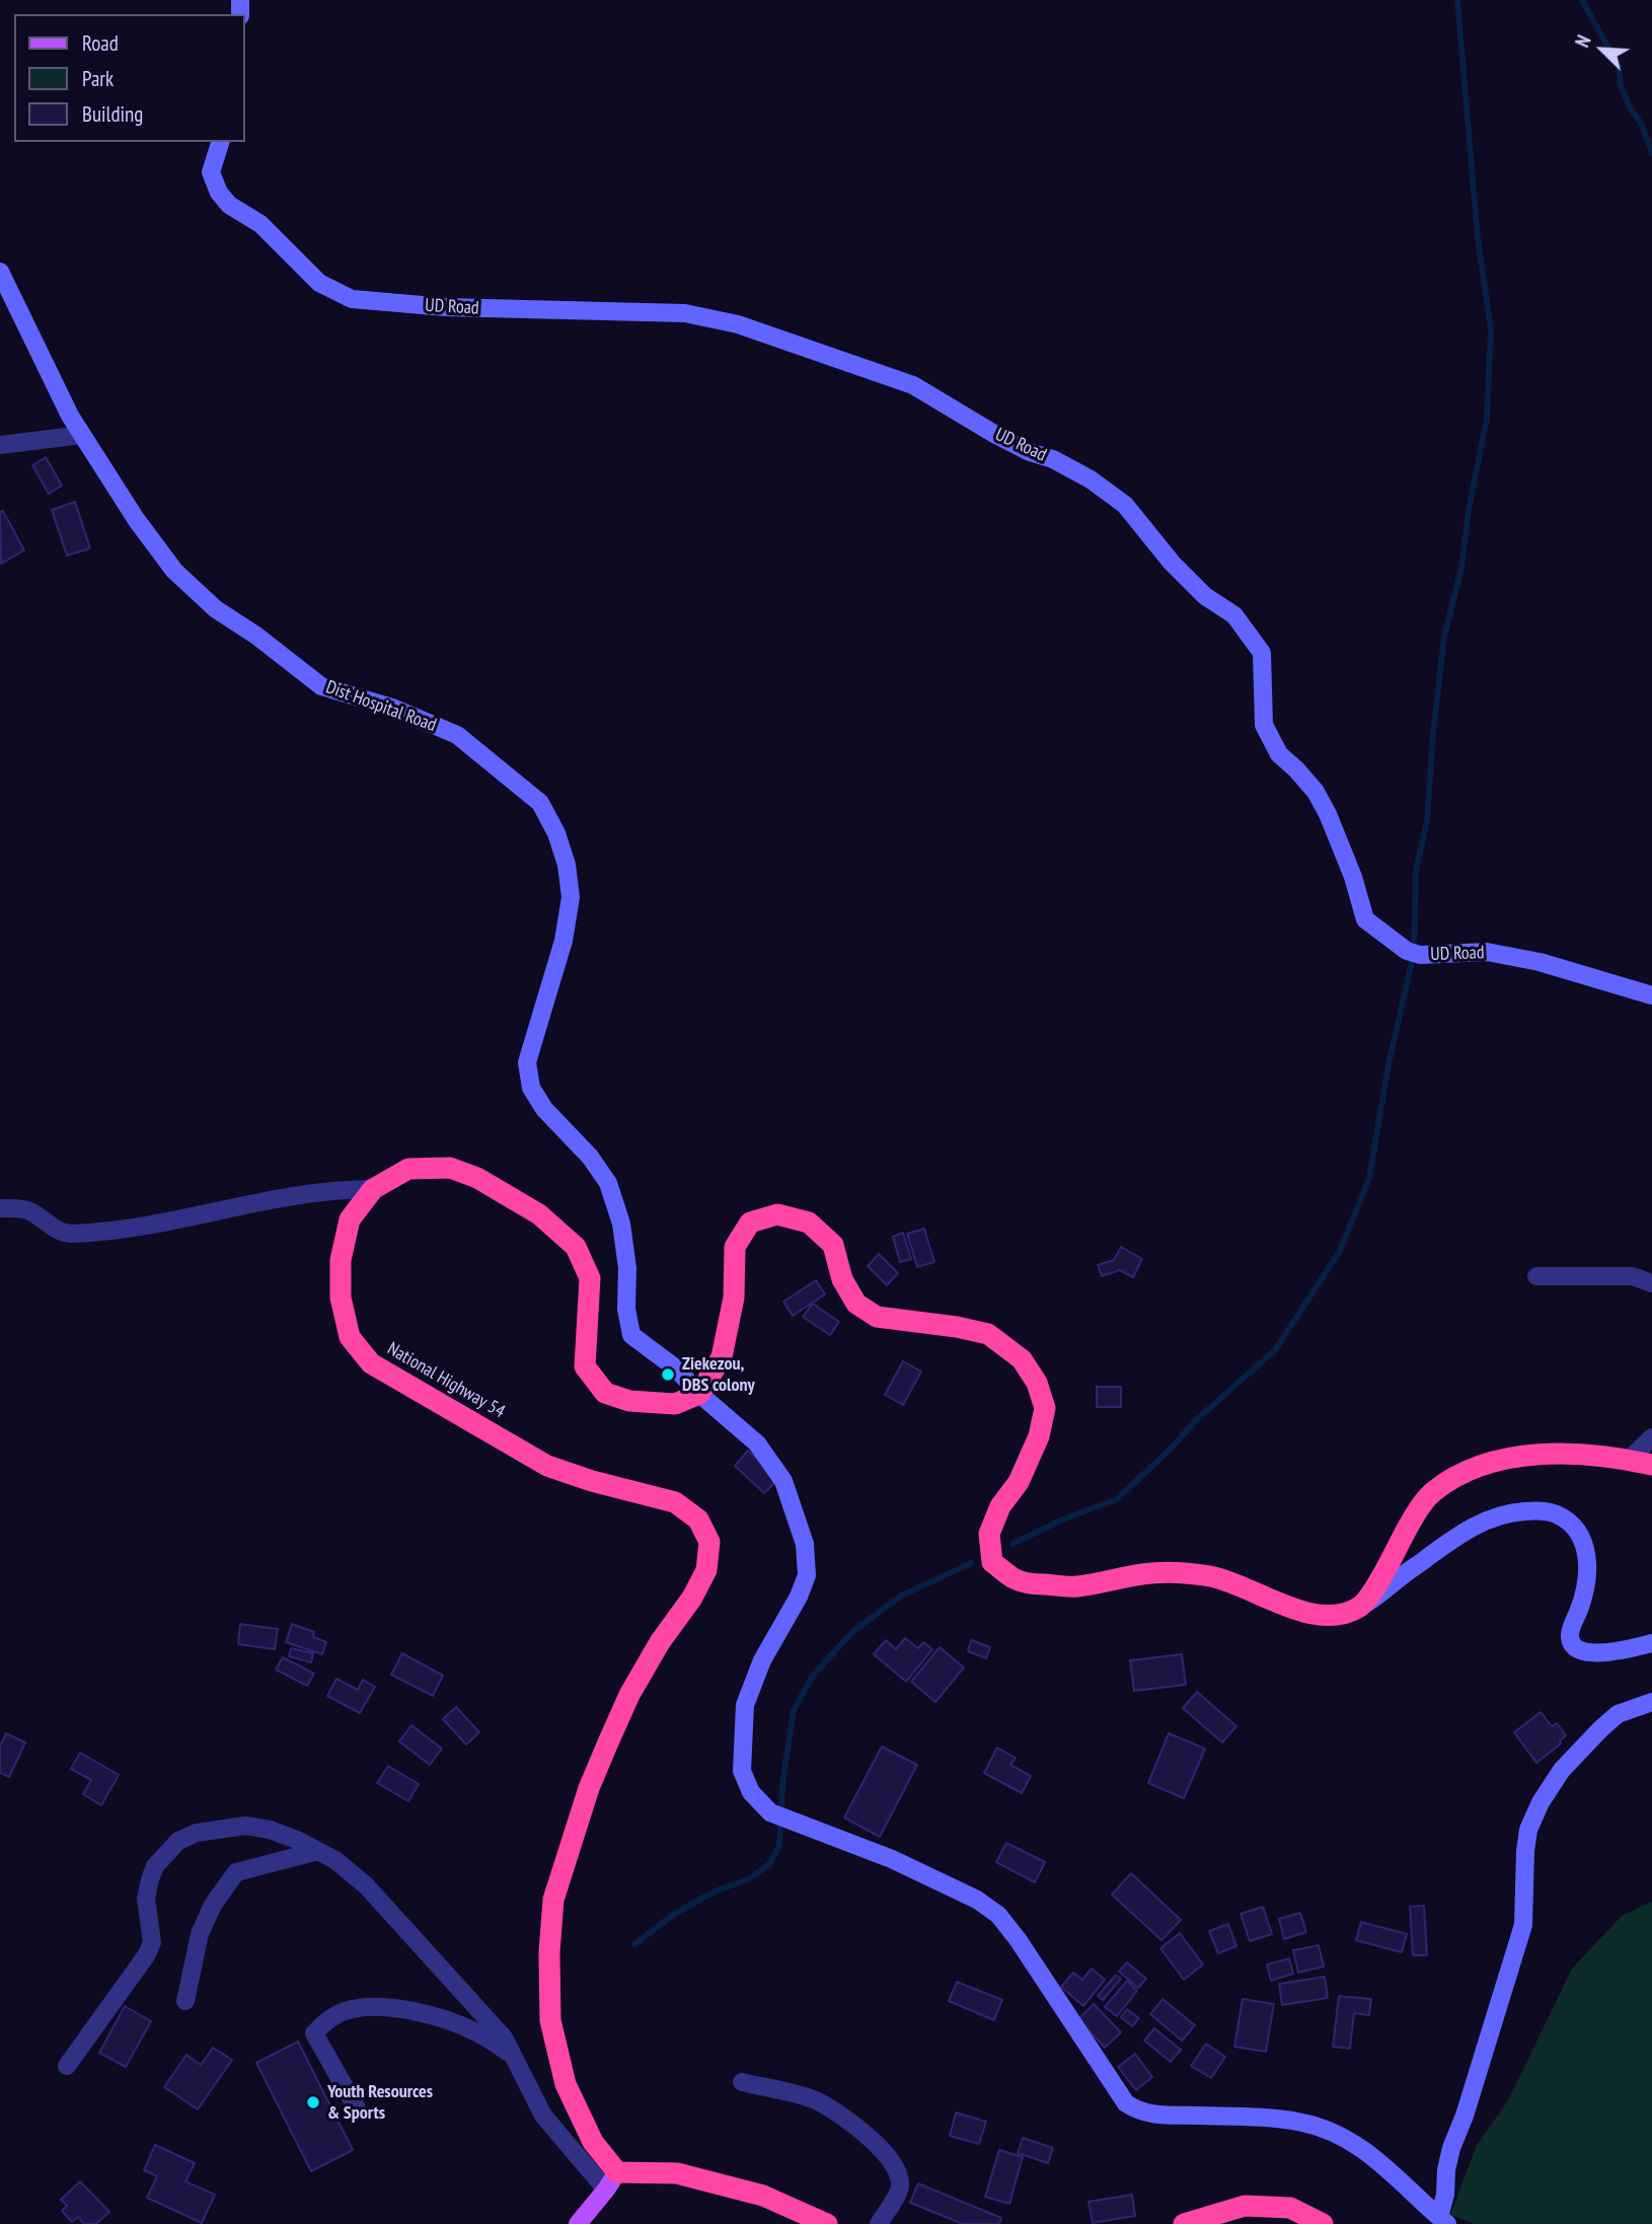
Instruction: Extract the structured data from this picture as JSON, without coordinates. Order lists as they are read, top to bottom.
{
  "streets": {
    "highway": ["National Highway 54"],
    "street": ["UD Road", "Dist Hospital Road"]
  },
  "crossings": [
    ["Dist Hospital Road", "National Highway 54"]
  ],
  "places": ["Ziekezou, DBS colony", "Youth Resources & Sports"],
  "legend": ["Road", "Park", "Building"],
  "north": "top left"
}
